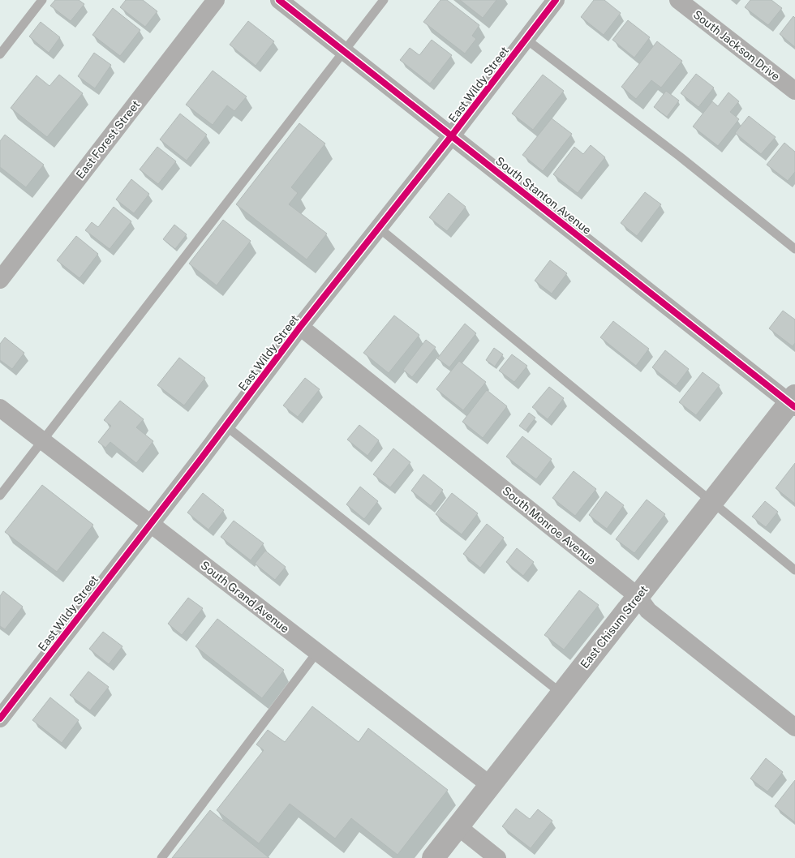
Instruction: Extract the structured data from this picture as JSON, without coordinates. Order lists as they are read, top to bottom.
{
  "streets": {
    "street": [
      "South Jackson Drive",
      "East Wildy Street",
      "East Forest Street",
      "South Stanton Avenue",
      "South Monroe Avenue",
      "South Grand Avenue",
      "East Chisum Street"
    ]
  },
  "crossings": [
    ["East Wildy Street", "South Stanton Avenue"],
    ["East Wildy Street", "South Monroe Avenue"],
    ["East Wildy Street", "South Grand Avenue"],
    ["South Stanton Avenue", "East Chisum Street"],
    ["South Monroe Avenue", "East Chisum Street"],
    ["South Grand Avenue", "East Chisum Street"]
  ]
}
